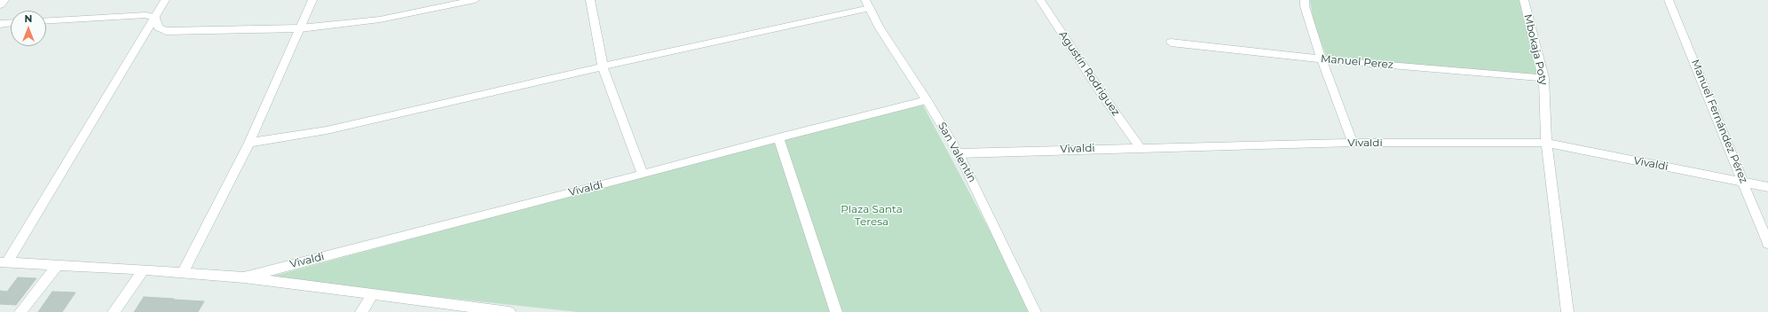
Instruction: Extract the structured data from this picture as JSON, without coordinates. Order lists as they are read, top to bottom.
{
  "streets": {
    "street": [
      "Mbokaja Poty",
      "Manuel Perez",
      "Agustín Rodriguez",
      "Manuel Fernández Pérez",
      "Vivaldi",
      "San Valentín"
    ]
  },
  "crossings": [
    ["Mbokaja Poty", "Manuel Perez"],
    ["Mbokaja Poty", "Vivaldi"],
    ["Agustín Rodriguez", "Vivaldi"],
    ["Manuel Fernández Pérez", "Vivaldi"],
    ["Vivaldi", "San Valentín"]
  ],
  "parks": ["Plaza Santa Teresa"],
  "north": "top"
}
